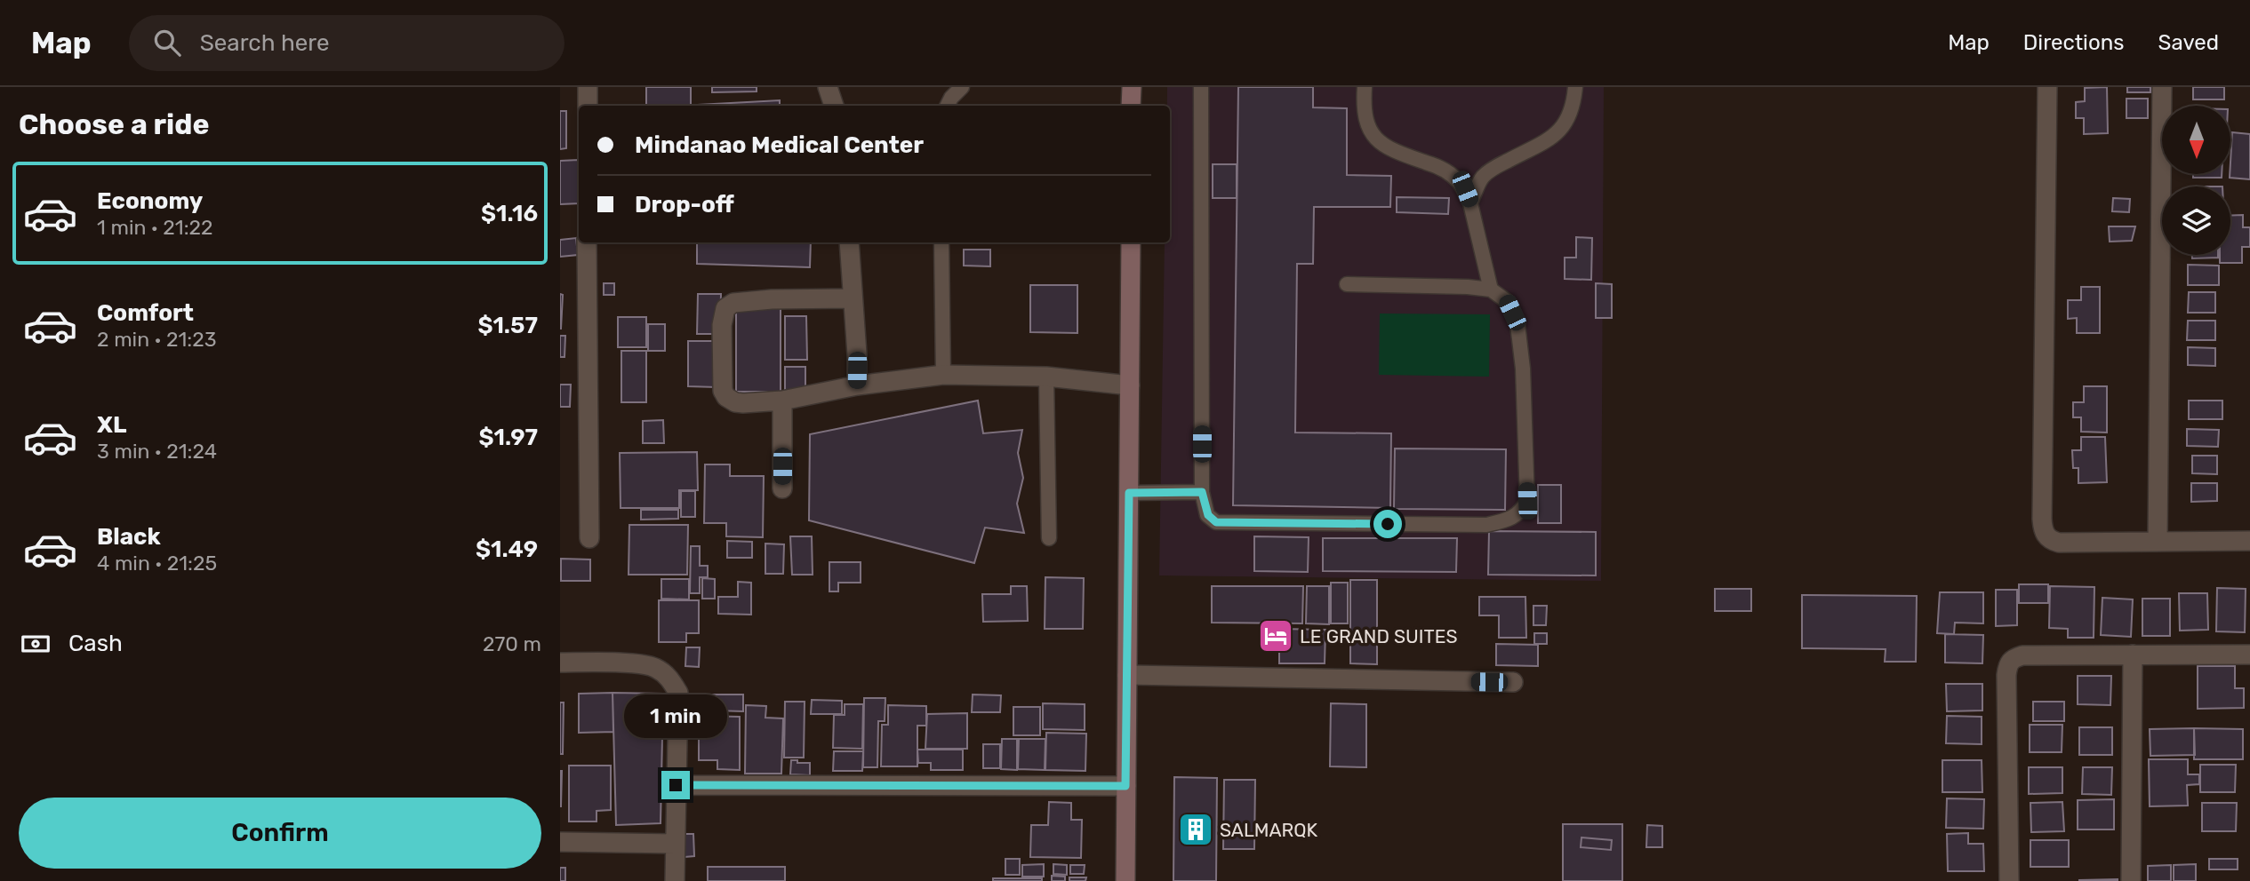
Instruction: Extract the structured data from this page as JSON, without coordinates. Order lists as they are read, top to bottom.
{
  "places": {
    "hotel": ["LE GRAND SUITES"],
    "building": ["SALMARQK"]
  },
  "north": "bottom",
  "page": {
    "header": "Map",
    "search": "Search here",
    "nav": ["Map", "Directions", "Saved"],
    "heading": "Choose a ride",
    "banner": ["Mindanao Medical Center", "Drop-off"],
    "list": [
      {
        "name": "Economy",
        "note": "1 min · 21:22",
        "value": "$1.16"
      },
      {
        "name": "Comfort",
        "note": "2 min · 21:23",
        "value": "$1.57"
      },
      {
        "name": "XL",
        "note": "3 min · 21:24",
        "value": "$1.97"
      },
      {
        "name": "Black",
        "note": "4 min · 21:25",
        "value": "$1.49"
      }
    ],
    "pay": ["Cash", "270 m"],
    "bubble": "1 min",
    "buttons": "Confirm"
  }
}
